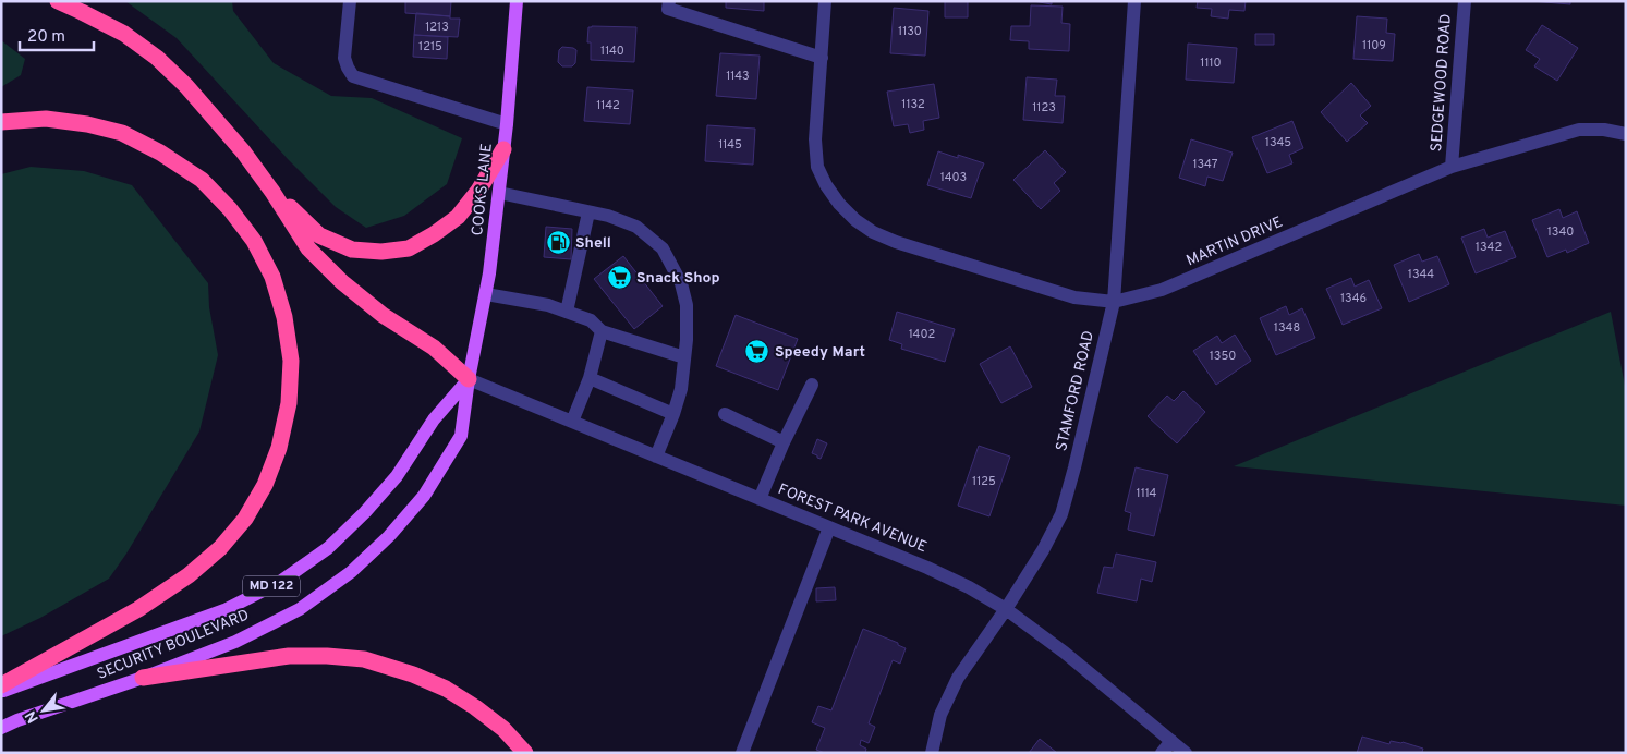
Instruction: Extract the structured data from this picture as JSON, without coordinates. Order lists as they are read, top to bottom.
{
  "streets": {
    "main road": ["COOKS LANE", "MD 122", "SECURITY BOULEVARD"],
    "street": [
      "SEDGEWOOD ROAD",
      "MARTIN DRIVE",
      "STAMFORD ROAD",
      "FOREST PARK AVENUE"
    ]
  },
  "crossings": [
    ["SEDGEWOOD ROAD", "MARTIN DRIVE"],
    ["COOKS LANE", "FOREST PARK AVENUE"],
    ["COOKS LANE", "SECURITY BOULEVARD"],
    ["MARTIN DRIVE", "STAMFORD ROAD"],
    ["STAMFORD ROAD", "FOREST PARK AVENUE"],
    ["FOREST PARK AVENUE", "SECURITY BOULEVARD"]
  ],
  "places": {
    "fuel station": ["Shell"],
    "supermarket": ["Snack Shop", "Speedy Mart"]
  },
  "house_numbers": [
    "1213",
    "1130",
    "1109",
    "1215",
    "1140",
    "1110",
    "1143",
    "1132",
    "1142",
    "1123",
    "1345",
    "1145",
    "1347",
    "1403",
    "1340",
    "1342",
    "1344",
    "1346",
    "1348",
    "1402",
    "1350",
    "1125",
    "1114"
  ],
  "scale_bar": "20 m",
  "north": "bottom left"
}
